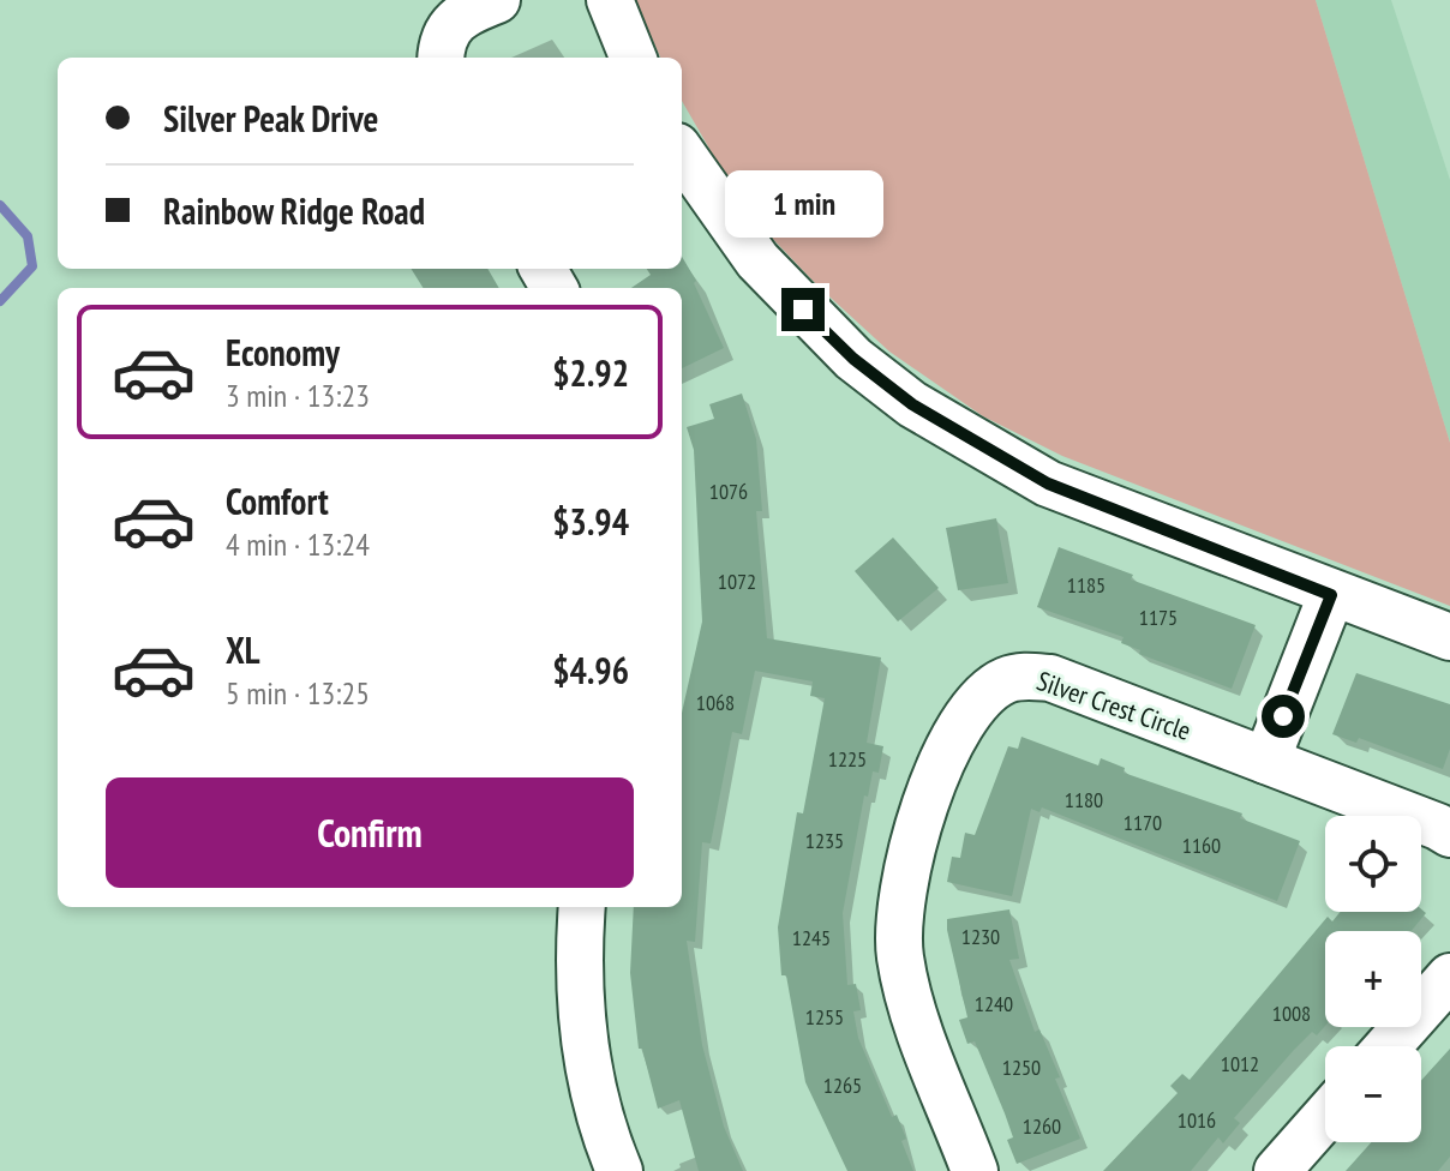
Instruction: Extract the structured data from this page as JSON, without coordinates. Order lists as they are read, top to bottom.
{
  "streets": {
    "street": ["Silver Crest Circle"]
  },
  "house_numbers": [
    "1076",
    "1072",
    "1185",
    "1175",
    "1068",
    "1225",
    "1180",
    "1170",
    "1235",
    "1160",
    "1230",
    "1245",
    "1240",
    "1008",
    "1255",
    "1012",
    "1250",
    "1265",
    "1016",
    "1260"
  ],
  "page": {
    "banner": ["Silver Peak Drive", "Rainbow Ridge Road"],
    "bubble": "1 min",
    "list": [
      {
        "name": "Economy",
        "note": "3 min · 13:23",
        "value": "$2.92"
      },
      {
        "name": "Comfort",
        "note": "4 min · 13:24",
        "value": "$3.94"
      },
      {
        "name": "XL",
        "note": "5 min · 13:25",
        "value": "$4.96"
      }
    ],
    "buttons": "Confirm",
    "map_buttons": ["+", "−"]
  }
}
